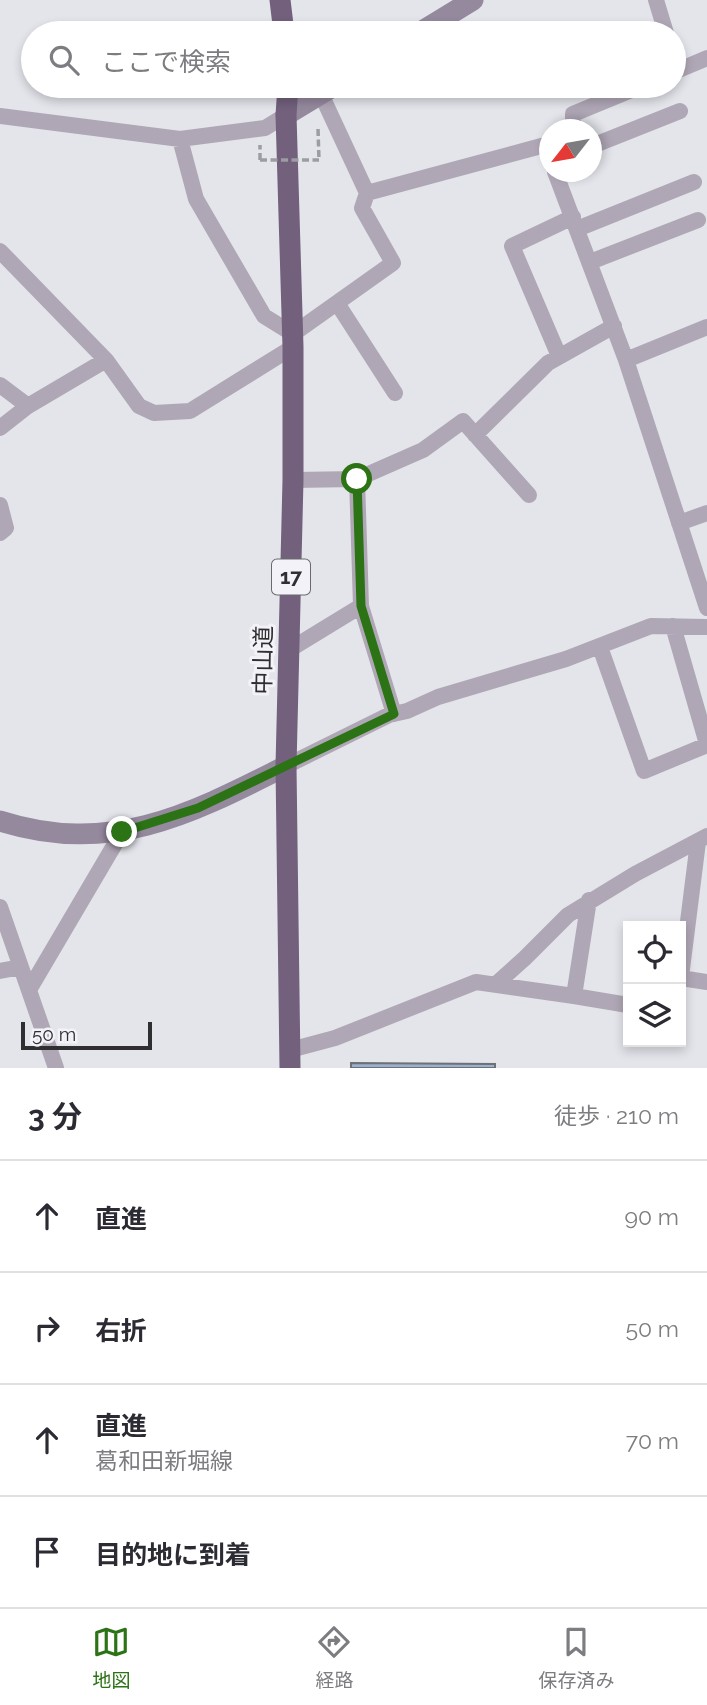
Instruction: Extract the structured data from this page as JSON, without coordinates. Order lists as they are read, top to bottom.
{
  "streets": {
    "highway": ["17", "中山道"]
  },
  "scale_bar": "50 m",
  "north": "bottom left",
  "page": {
    "search": "ここで検索",
    "scale": "50 m",
    "heading": ["3 分", "徒歩 · 210 m"],
    "list": [
      ["直進", "90 m"],
      ["右折", "50 m"],
      ["直進", "葛和田新堀線", "70 m"],
      "目的地に到着"
    ],
    "nav": ["地図", "経路", "保存済み"]
  }
}
